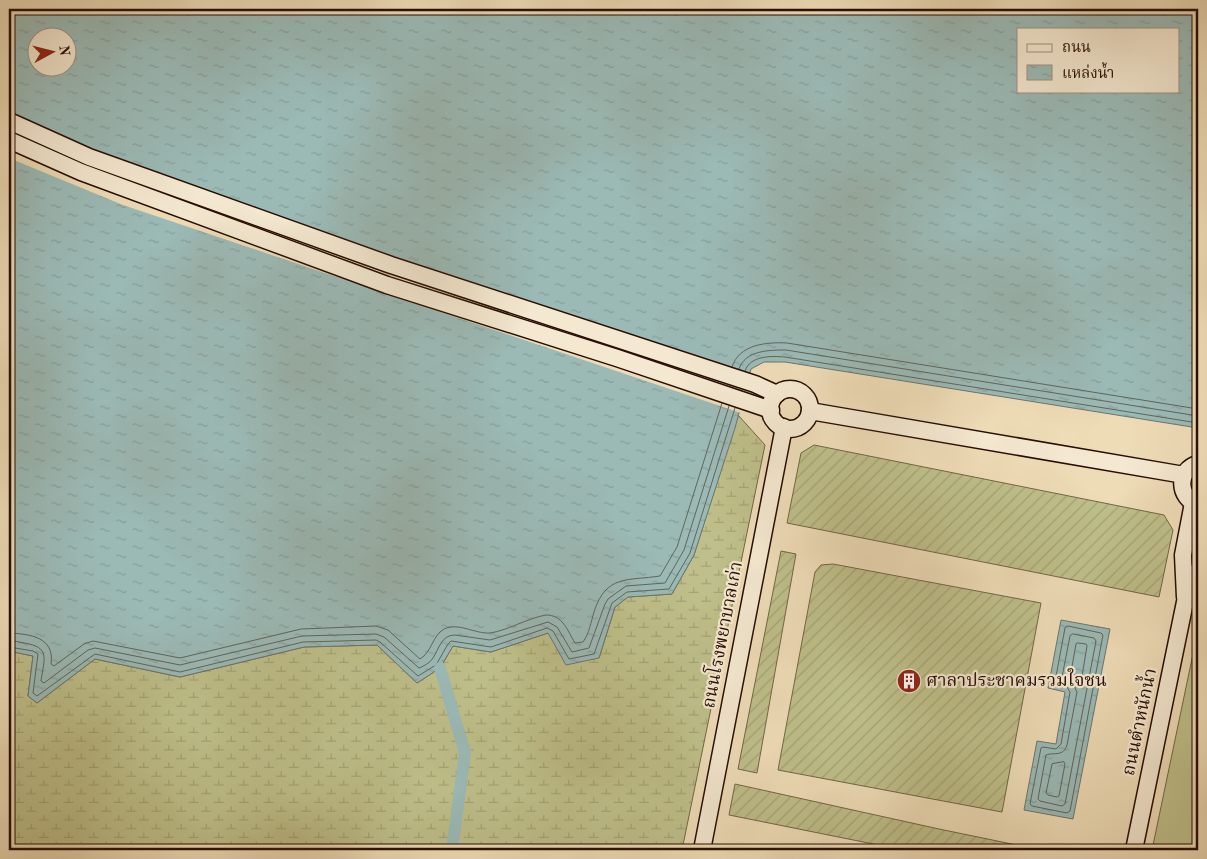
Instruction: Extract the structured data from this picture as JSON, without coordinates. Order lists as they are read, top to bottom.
{
  "streets": {
    "main road": ["ถนนโรงพยาบาลเก่า", "ถนนตำหนักน้ำ"]
  },
  "places": {
    "building": ["ศาลาประชาคมรวมใจชน"]
  },
  "legend": ["ถนน", "แหล่งน้ำ"],
  "north": "right"
}
